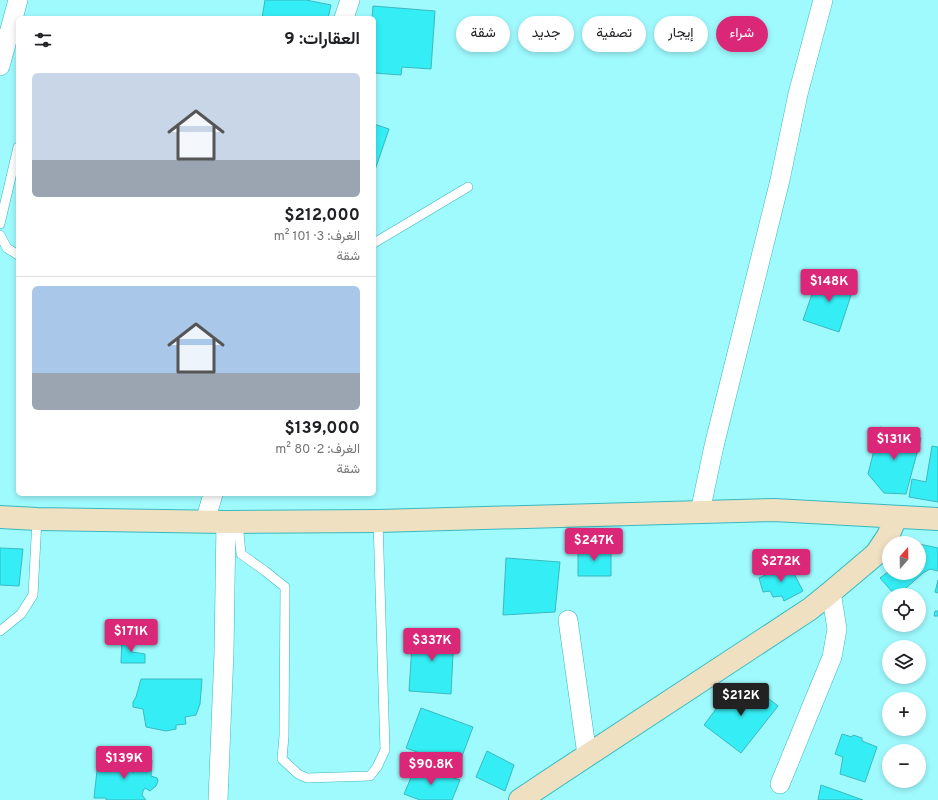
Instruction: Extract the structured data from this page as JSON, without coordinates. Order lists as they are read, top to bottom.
{
  "north": "top",
  "page": {
    "chip": [
      "شراء",
      "إيجار",
      "تصفية",
      "جديد",
      "شقة"
    ],
    "heading": "العقارات: 9",
    "list": [
      {
        "name": "$212,000",
        "note": "الغرف: 3 · 101 m² · شقة"
      },
      {
        "name": "$139,000",
        "note": "الغرف: 2 · 80 m² · شقة"
      }
    ],
    "price": [
      "$148K",
      "$131K",
      "$247K",
      "$272K",
      "$171K",
      "$337K",
      "$212K",
      "$139K",
      "$90.8K"
    ],
    "map_buttons": ["+", "−"]
  }
}
